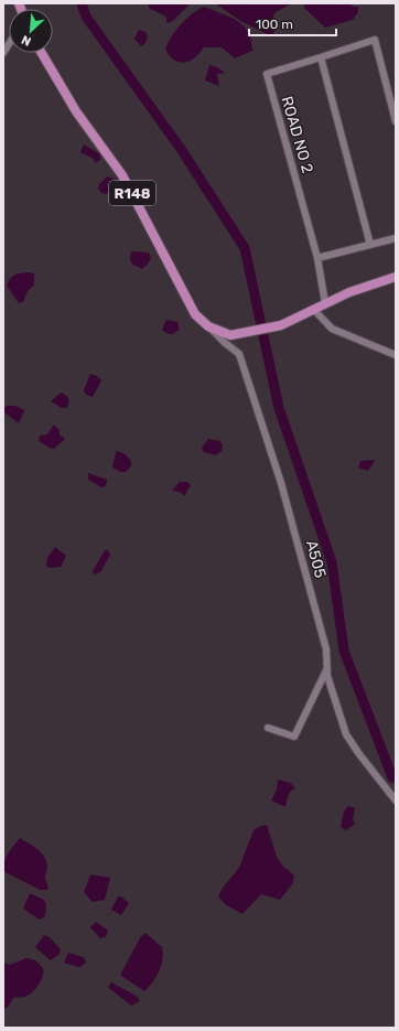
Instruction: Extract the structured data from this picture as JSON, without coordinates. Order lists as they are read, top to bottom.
{
  "streets": {
    "main road": ["R148"],
    "street": ["ROAD NO 2", "A505"]
  },
  "crossings": [
    ["R148", "A505"]
  ],
  "scale_bar": "100 m",
  "north": "bottom left"
}
